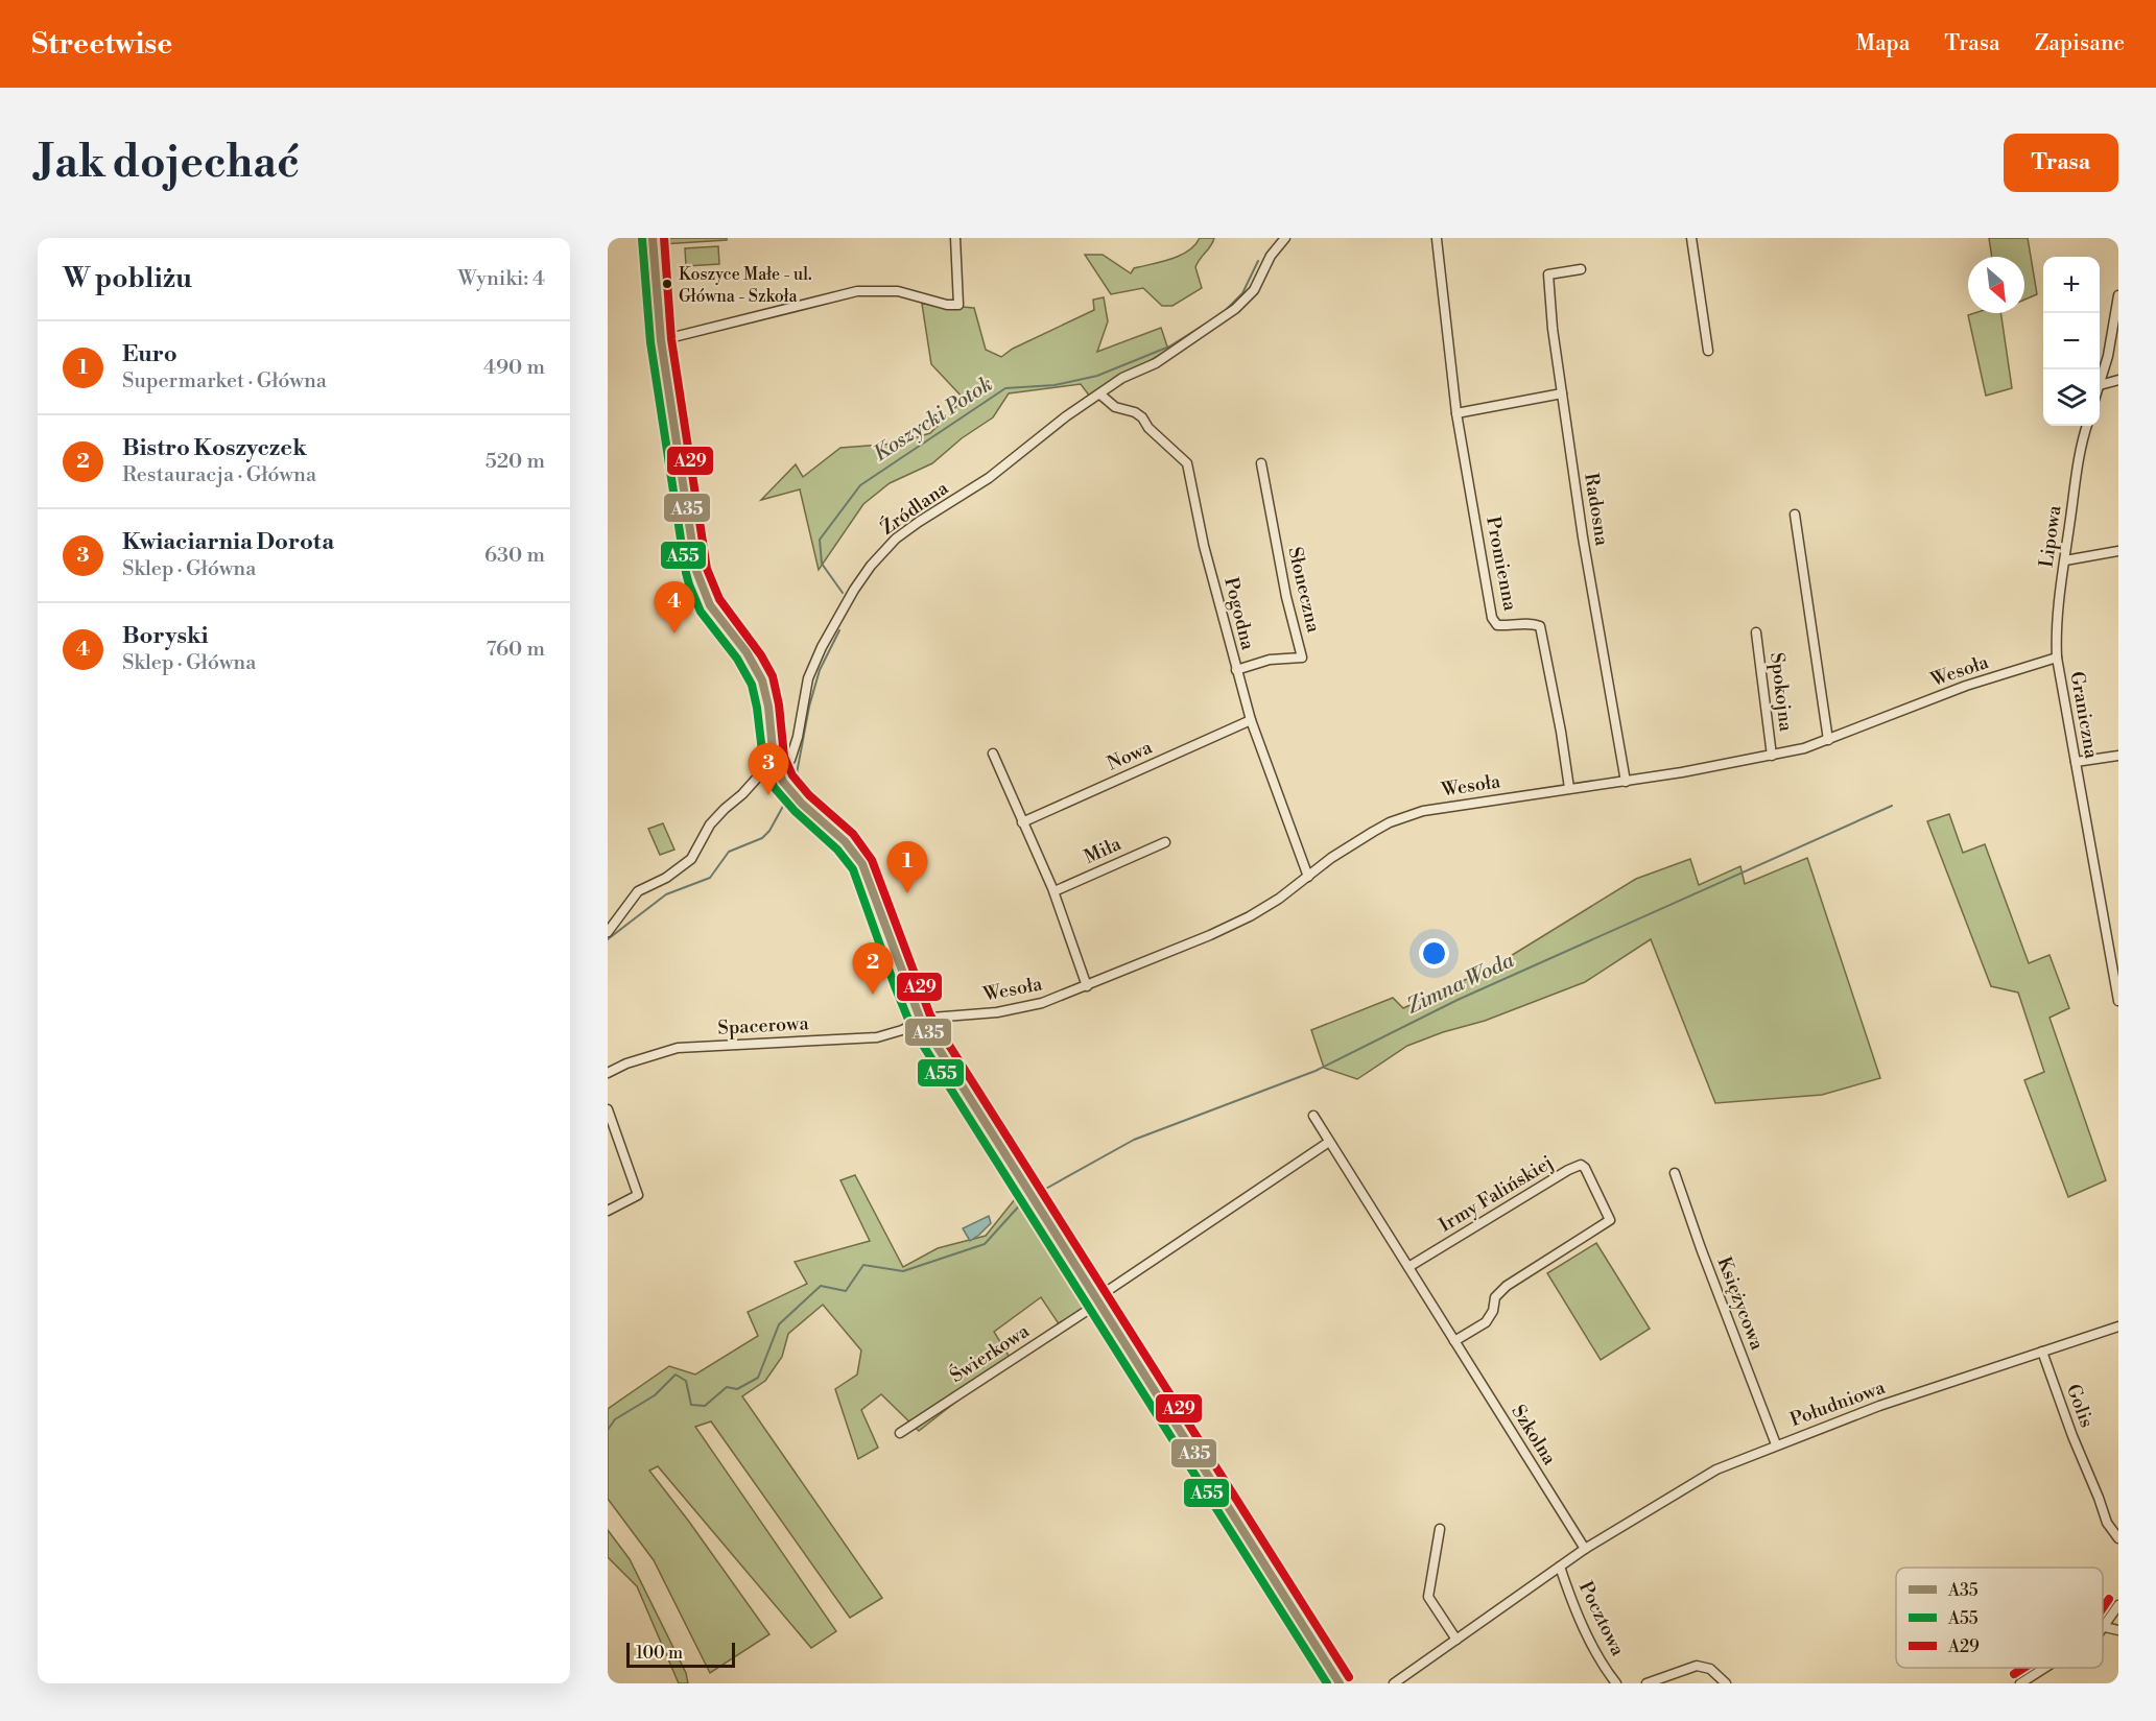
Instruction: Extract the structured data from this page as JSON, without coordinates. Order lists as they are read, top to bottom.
{
  "streets": {
    "street": [
      "Źródlana",
      "Radosna",
      "Lipowa",
      "Promienna",
      "Słoneczna",
      "Pogodna",
      "Wesoła",
      "Spokojna",
      "Graniczna",
      "Nowa",
      "Miła",
      "Spacerowa",
      "Irmy Falińskiej",
      "Księżycowa",
      "Świerkowa",
      "Południowa",
      "Golis",
      "Szkolna",
      "Pocztowa"
    ]
  },
  "crossings": [
    ["Źródlana", "Pogodna"],
    ["Radosna", "Wesoła"],
    ["Lipowa", "Wesoła"],
    ["Lipowa", "Graniczna"],
    ["Promienna", "Wesoła"],
    ["Słoneczna", "Pogodna"],
    ["Pogodna", "Wesoła"],
    ["Pogodna", "Nowa"],
    ["Wesoła", "Spokojna"],
    ["Wesoła", "Graniczna"],
    ["Wesoła", "Spacerowa"],
    ["Irmy Falińskiej", "Szkolna"],
    ["Księżycowa", "Południowa"],
    ["Południowa", "Golis"],
    ["Południowa", "Szkolna"]
  ],
  "water": ["Koszycki Potok", "Zimna Woda"],
  "places": ["Koszyce Małe - ul. Główna - Szkoła"],
  "lines": ["transit line A35", "transit line A29", "transit line A55"],
  "legend": ["A35", "A55", "A29"],
  "scale_bar": "100 m",
  "north": "bottom right",
  "page": {
    "header": "Streetwise",
    "nav": ["Mapa", "Trasa", "Zapisane"],
    "buttons": "Trasa",
    "title": "Jak dojechać",
    "heading": ["W pobliżu", "Wyniki: 4"],
    "map_buttons": ["+", "−"],
    "list": [
      {
        "mark": "1",
        "name": "Euro",
        "note": "Supermarket · Główna",
        "value": "490 m"
      },
      {
        "mark": "2",
        "name": "Bistro Koszyczek",
        "note": "Restauracja · Główna",
        "value": "520 m"
      },
      {
        "mark": "3",
        "name": "Kwiaciarnia Dorota",
        "note": "Sklep · Główna",
        "value": "630 m"
      },
      {
        "mark": "4",
        "name": "Boryski",
        "note": "Sklep · Główna",
        "value": "760 m"
      }
    ],
    "pins": [
      "4",
      "3",
      "1",
      "2"
    ],
    "scale": "100 m"
  }
}
